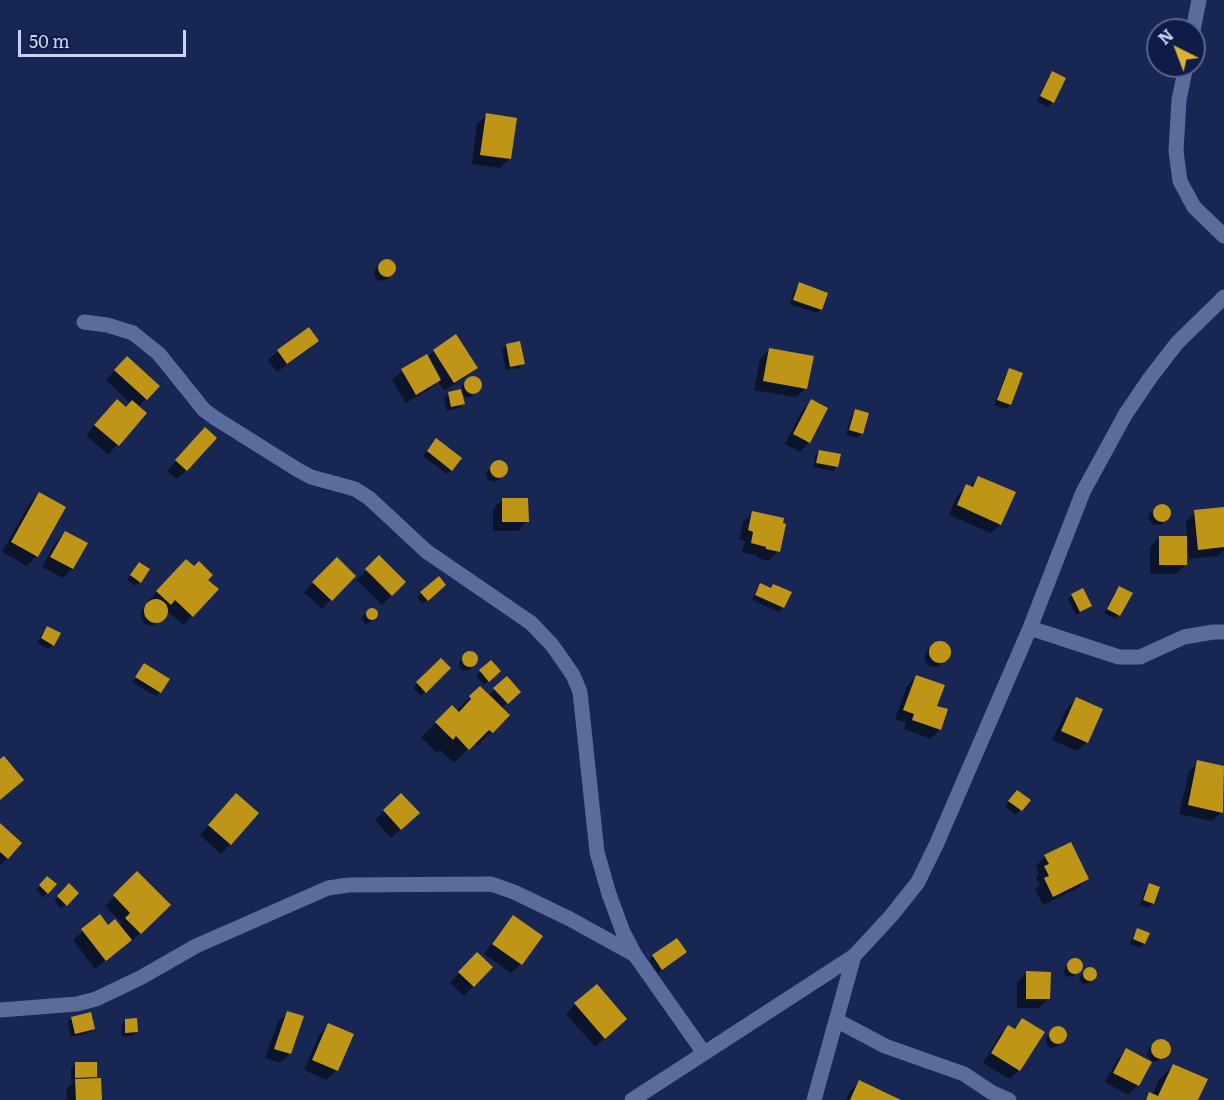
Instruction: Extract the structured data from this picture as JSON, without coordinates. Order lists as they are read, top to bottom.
{
  "scale_bar": "50 m",
  "north": "top left"
}
